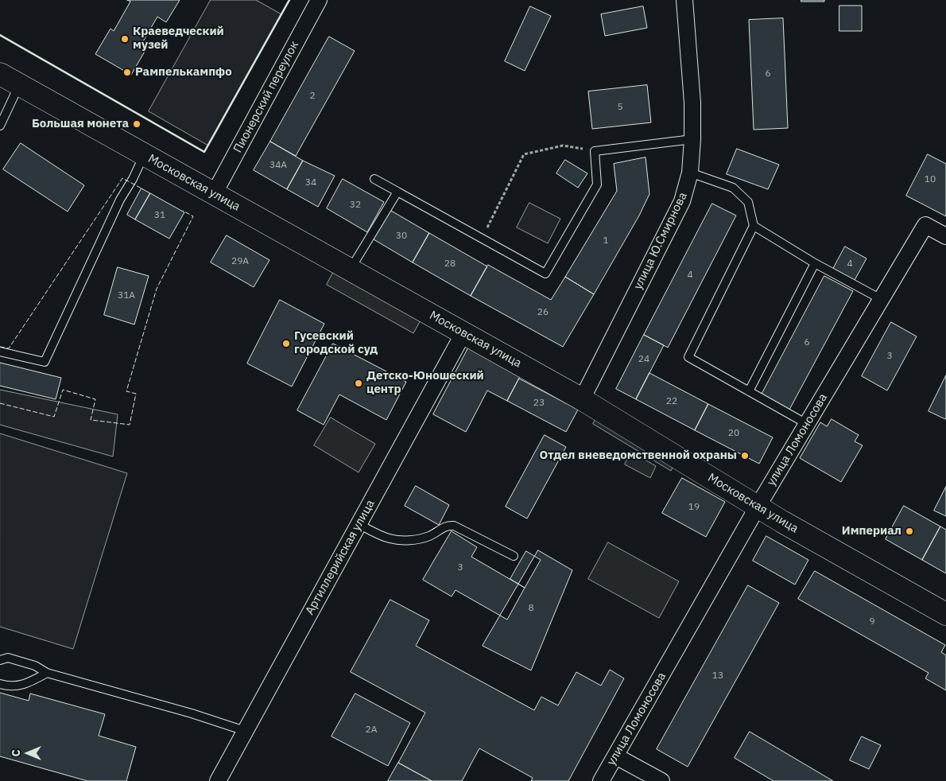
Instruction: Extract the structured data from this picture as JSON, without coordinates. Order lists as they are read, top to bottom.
{
  "streets": {
    "main road": ["Московская улица"],
    "street": [
      "Пионерский переулок",
      "улица Ю.Смирнова",
      "улица Ломоносова",
      "Артиллерийская улица"
    ]
  },
  "crossings": [
    ["Пионерский переулок", "Московская улица"],
    ["Московская улица", "улица Ю.Смирнова"],
    ["Московская улица", "улица Ломоносова"],
    ["Московская улица", "Артиллерийская улица"]
  ],
  "places": [
    "Краеведческий музей",
    "Рампелькампфо",
    "Большая монета",
    "Гусевский городской суд",
    "Детско-Юношеский центр",
    "Отдел вневедомственной охраны",
    "Империал"
  ],
  "house_numbers": [
    "6",
    "2",
    "5",
    "34А",
    "10",
    "34",
    "32",
    "31",
    "30",
    "1",
    "29А",
    "28",
    "4",
    "4",
    "31А",
    "26",
    "6",
    "3",
    "24",
    "22",
    "23",
    "20",
    "19",
    "3",
    "8",
    "9",
    "13",
    "2А"
  ],
  "north": "left"
}
